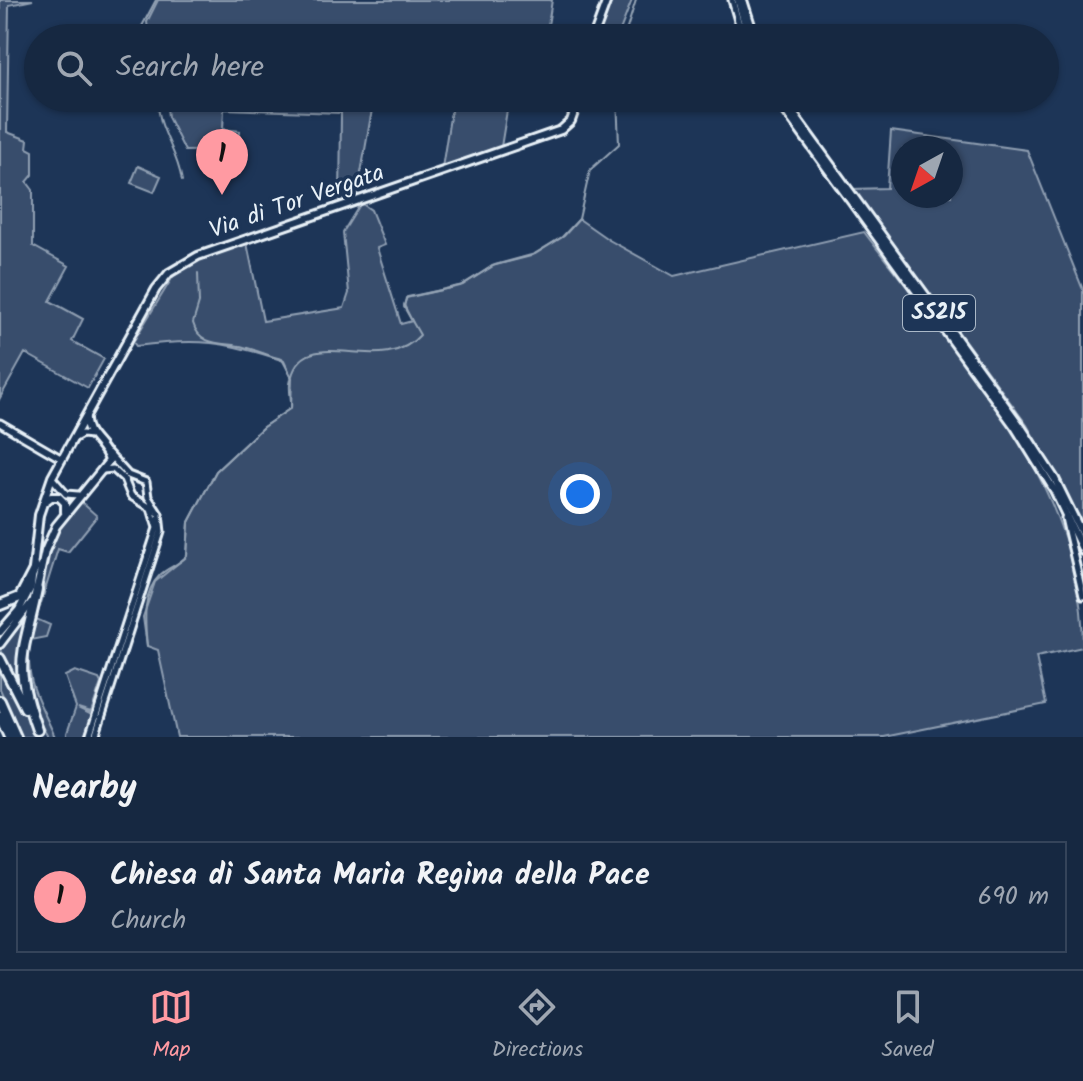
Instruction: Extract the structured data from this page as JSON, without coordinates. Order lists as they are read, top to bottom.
{
  "streets": {
    "main road": ["Via di Tor Vergata", "SS215"]
  },
  "north": "bottom left",
  "page": {
    "search": "Search here",
    "pins": "1",
    "heading": "Nearby",
    "list": [
      {
        "mark": "1",
        "name": "Chiesa di Santa Maria Regina della Pace",
        "note": "Church",
        "value": "690 m"
      }
    ],
    "nav": ["Map", "Directions", "Saved"]
  }
}
